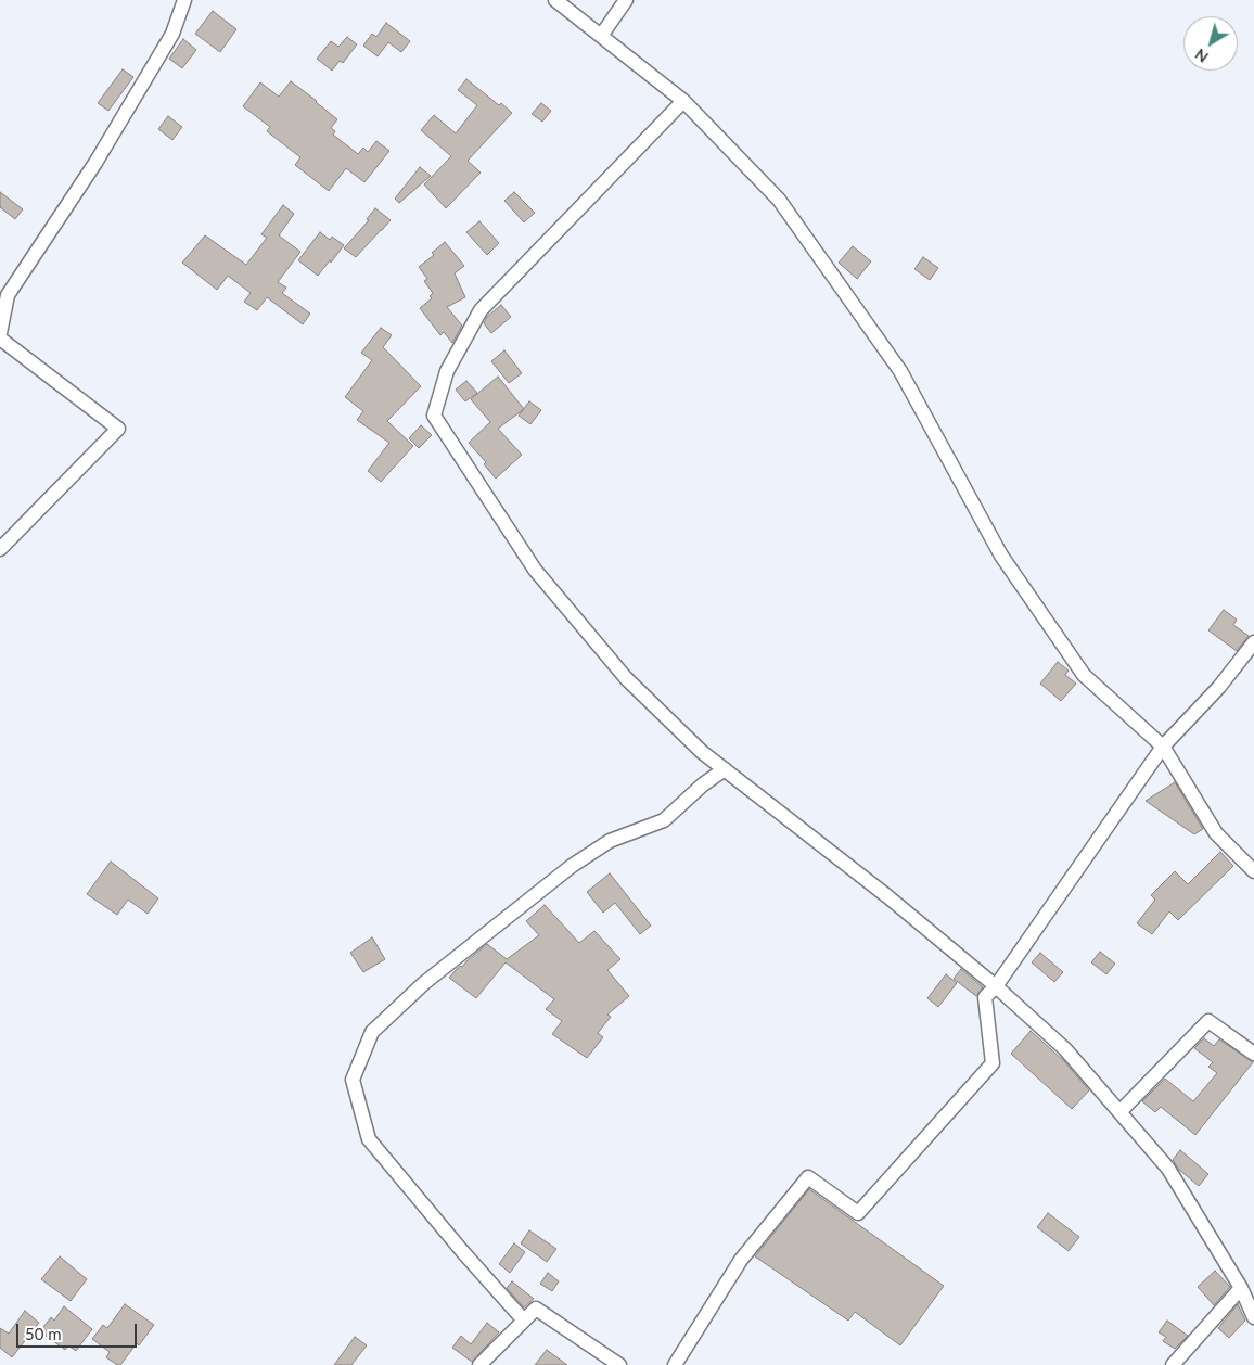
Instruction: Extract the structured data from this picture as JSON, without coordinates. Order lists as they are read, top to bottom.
{
  "scale_bar": "50 m",
  "north": "bottom left"
}
